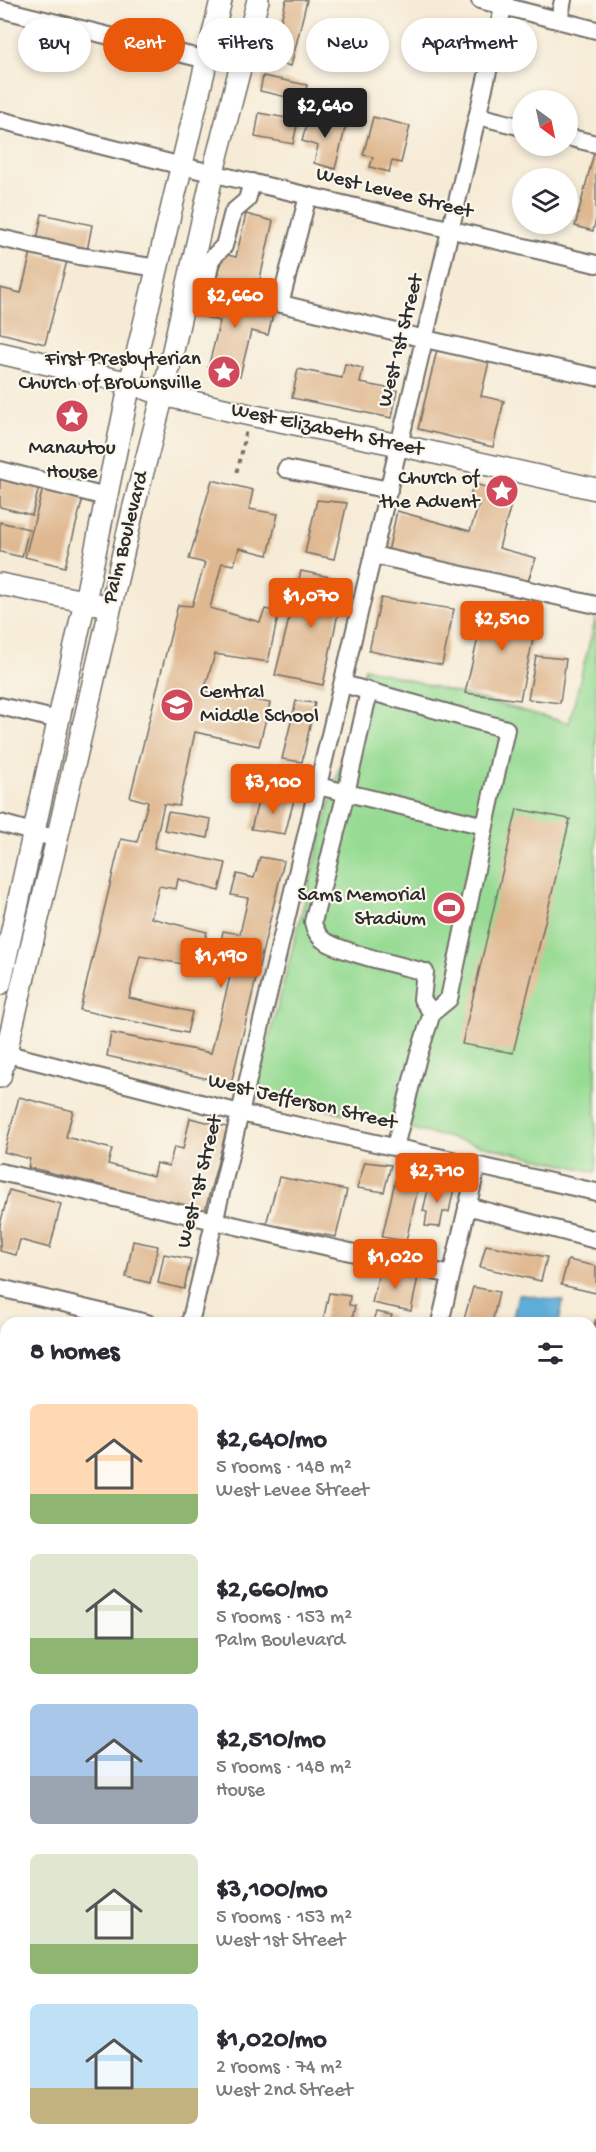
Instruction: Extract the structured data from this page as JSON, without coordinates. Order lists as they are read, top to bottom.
{
  "streets": {
    "main road": ["West Elizabeth Street", "Palm Boulevard"],
    "street": ["West Levee Street", "West 1st Street", "West Jefferson Street"]
  },
  "crossings": [
    ["West Levee Street", "West 1st Street"],
    ["West Levee Street", "Palm Boulevard"],
    ["West 1st Street", "West Elizabeth Street"],
    ["West 1st Street", "West Jefferson Street"],
    ["West Elizabeth Street", "Palm Boulevard"],
    ["Palm Boulevard", "West Jefferson Street"]
  ],
  "places": {
    "place": ["First Presbyterian Church of Brownsville", "Manautou House", "Church of the Advent"],
    "school or university": ["Central Middle School"],
    "sports": ["Sams Memorial Stadium"]
  },
  "north": "bottom right",
  "page": {
    "chip": [
      "Buy",
      "Rent",
      "Filters",
      "New",
      "Apartment"
    ],
    "price": [
      "$2,640",
      "$2,660",
      "$1,070",
      "$2,510",
      "$3,100",
      "$1,190",
      "$2,710",
      "$1,020"
    ],
    "heading": "8 homes",
    "list": [
      {
        "name": "$2,640/mo",
        "note": "5 rooms · 148 m² · West Levee Street"
      },
      {
        "name": "$2,660/mo",
        "note": "5 rooms · 153 m² · Palm Boulevard"
      },
      {
        "name": "$2,510/mo",
        "note": "5 rooms · 148 m² · House"
      },
      {
        "name": "$3,100/mo",
        "note": "5 rooms · 153 m² · West 1st Street"
      },
      {
        "name": "$1,020/mo",
        "note": "2 rooms · 74 m² · West 2nd Street"
      }
    ]
  }
}
